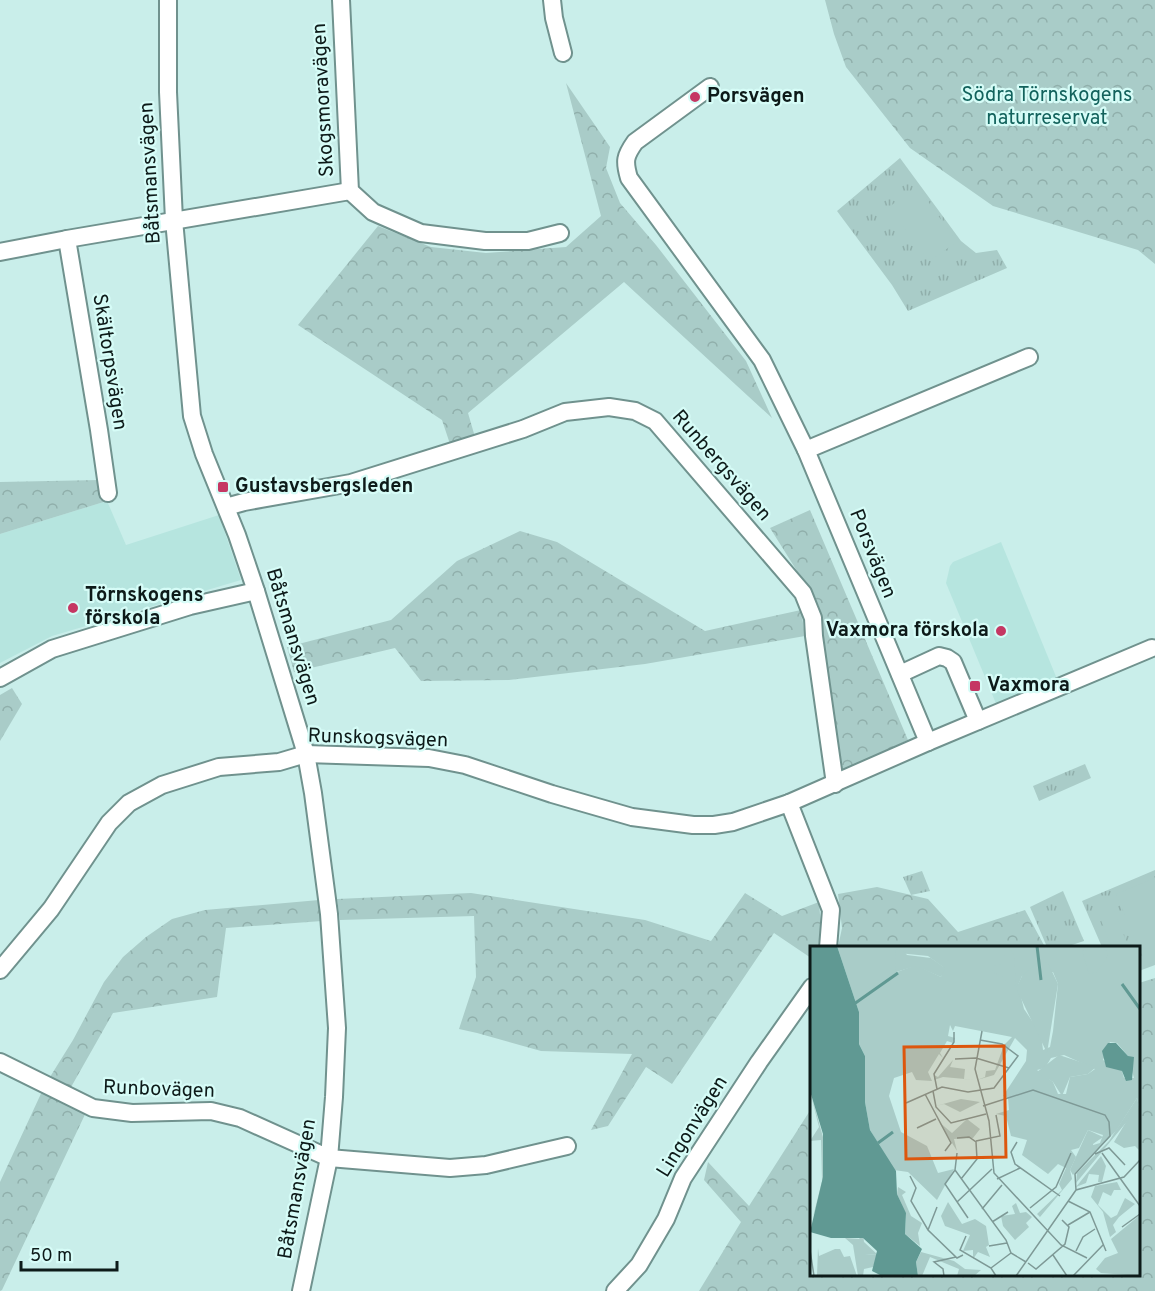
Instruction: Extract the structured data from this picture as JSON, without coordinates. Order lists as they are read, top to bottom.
{
  "streets": {
    "street": [
      "Skogsmoravägen",
      "Båtsmansvägen",
      "Skältorpsvägen",
      "Runbergsvägen",
      "Porsvägen",
      "Runskogsvägen",
      "Runbovägen",
      "Lingonvägen"
    ]
  },
  "crossings": [
    ["Båtsmansvägen", "Runbergsvägen"],
    ["Båtsmansvägen", "Runskogsvägen"],
    ["Båtsmansvägen", "Runbovägen"],
    ["Runbergsvägen", "Runskogsvägen"],
    ["Porsvägen", "Runskogsvägen"]
  ],
  "parks": ["Södra Törnskogens naturreservat"],
  "places": {
    "other": ["Porsvägen", "Törnskogens förskola", "Vaxmora förskola"],
    "transit": ["Gustavsbergsleden", "Vaxmora"]
  },
  "scale_bar": "50 m"
}
